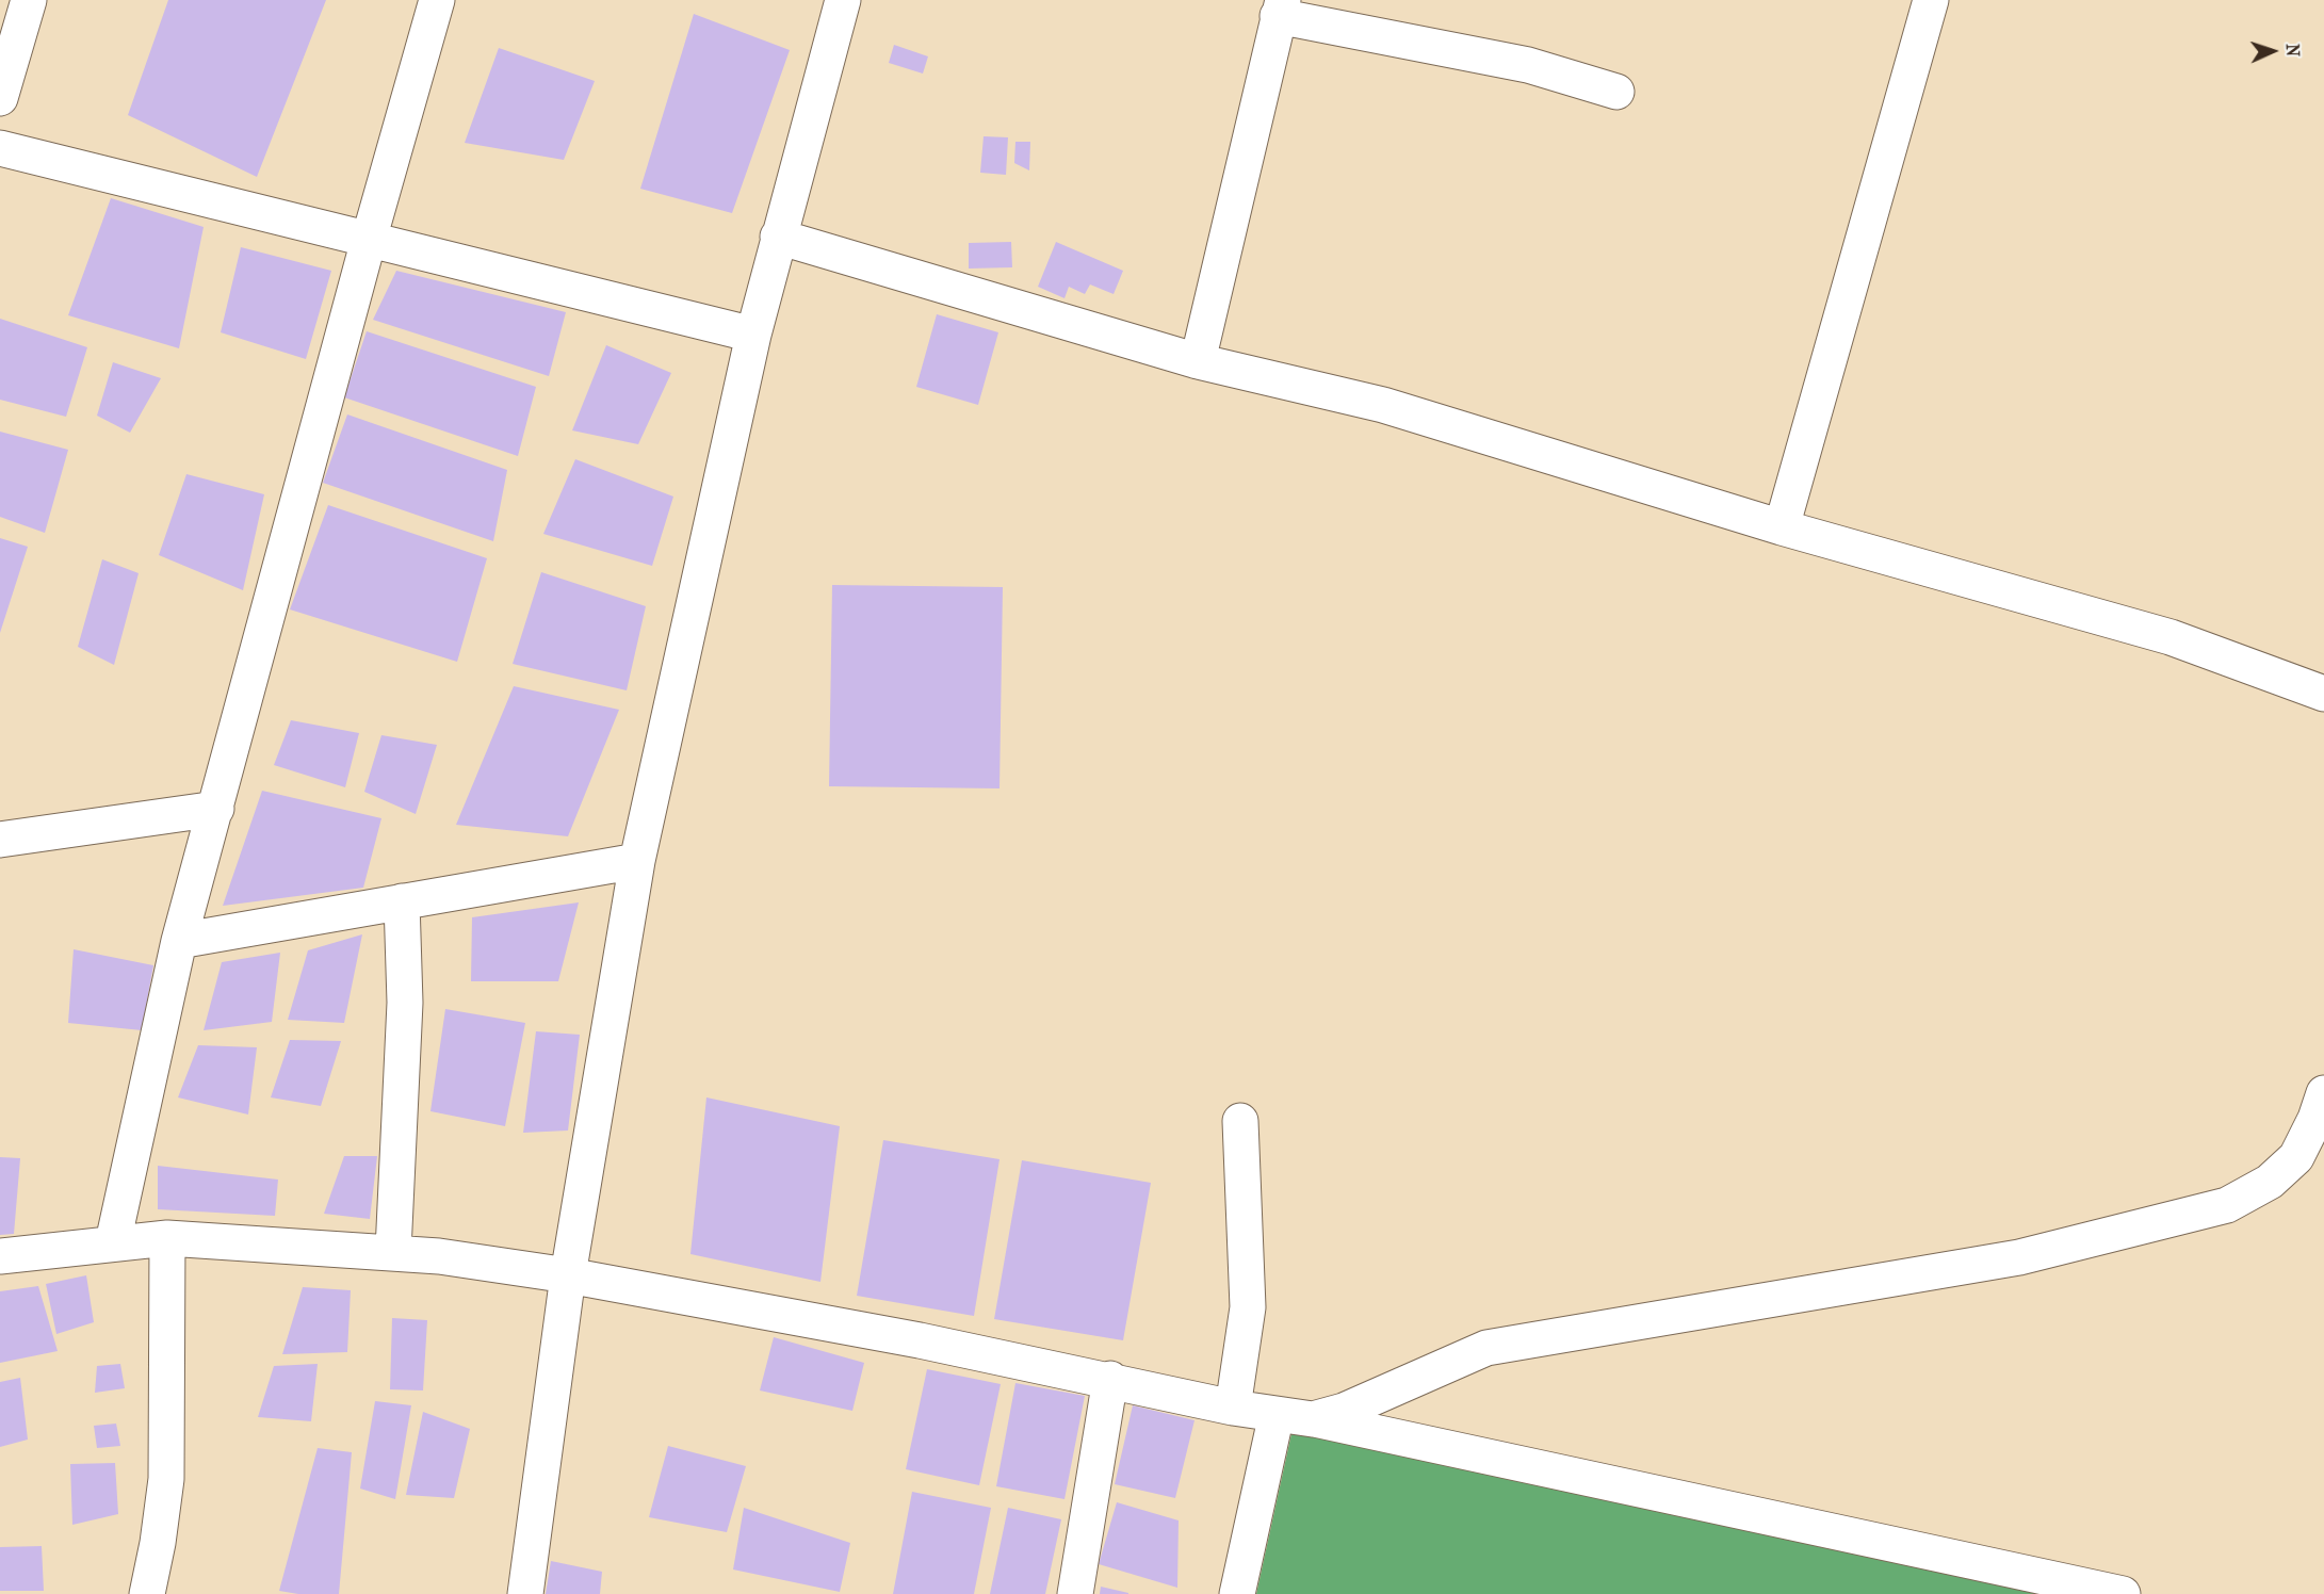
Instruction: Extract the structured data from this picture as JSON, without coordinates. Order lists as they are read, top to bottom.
{
  "north": "right"
}
